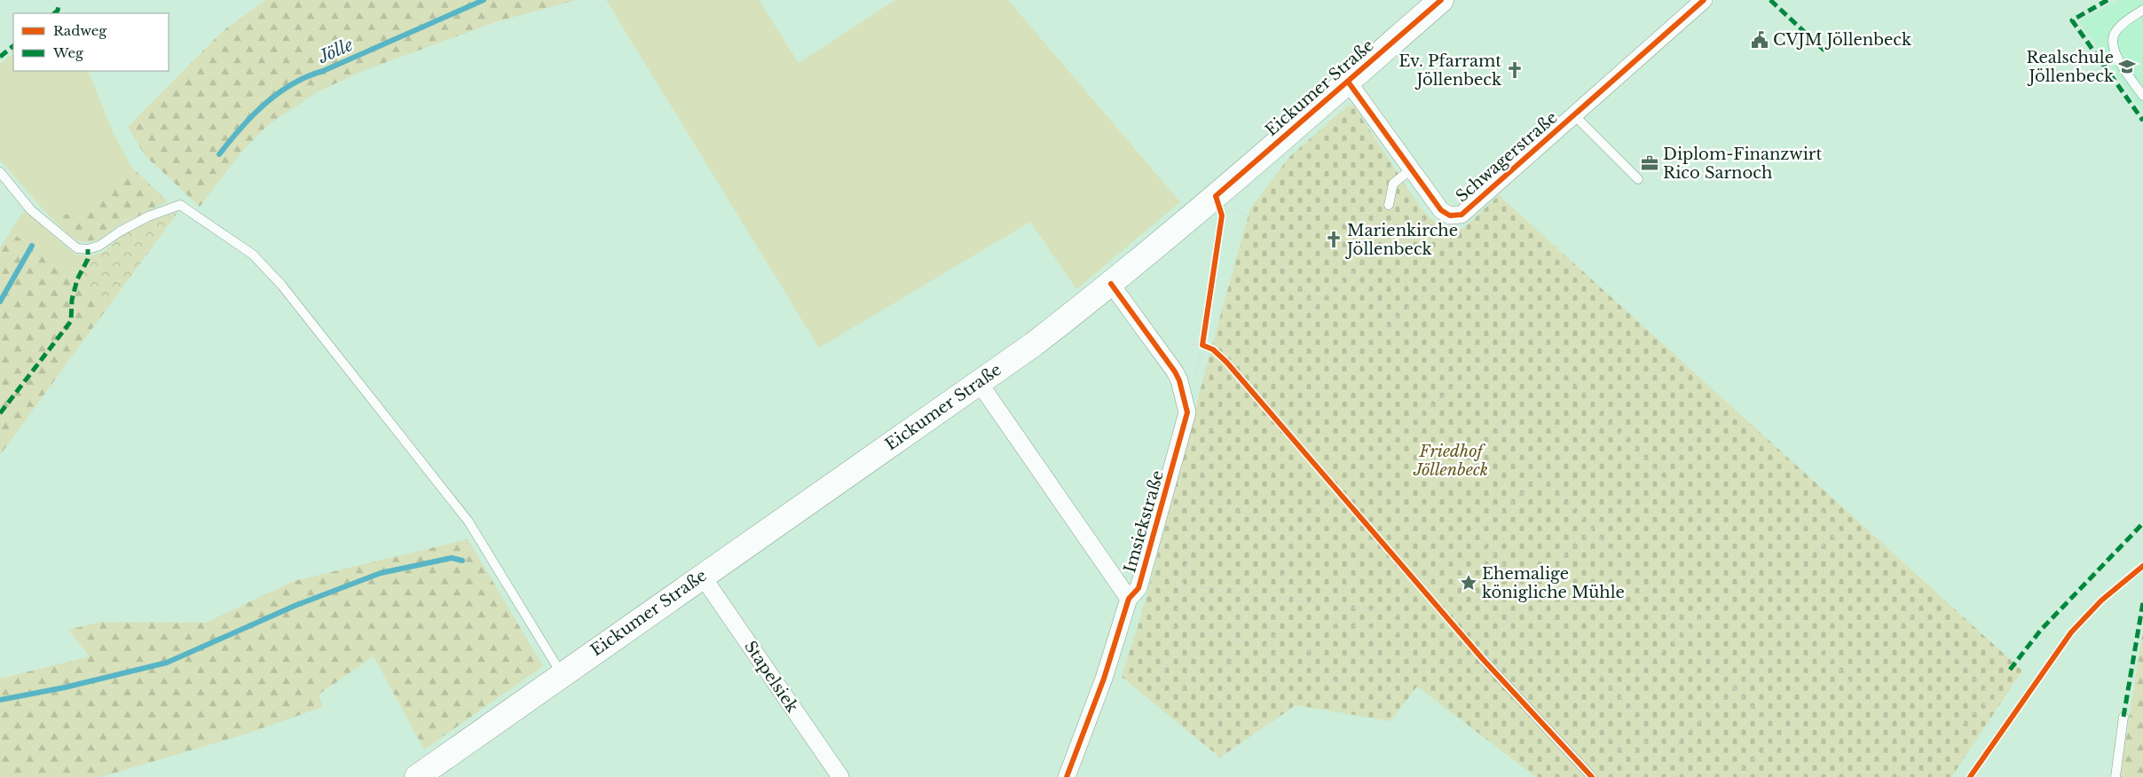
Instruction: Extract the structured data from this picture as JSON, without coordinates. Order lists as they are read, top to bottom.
{
  "streets": {
    "main road": ["Eickumer Straße"],
    "street": ["Schwagerstraße", "Imsiekstraße", "Stapelsiek"]
  },
  "crossings": [
    ["Eickumer Straße", "Schwagerstraße"],
    ["Eickumer Straße", "Imsiekstraße"],
    ["Eickumer Straße", "Stapelsiek"]
  ],
  "water": ["Jölle"],
  "parks": ["Friedhof Jöllenbeck"],
  "places": {
    "public building": ["CVJM Jöllenbeck"],
    "school or university": ["Realschule Jöllenbeck"],
    "church": ["Ev. Pfarramt Jöllenbeck", "Marienkirche Jöllenbeck"],
    "office": ["Diplom-Finanzwirt Rico Sarnoch"],
    "place": ["Ehemalige königliche Mühle"]
  },
  "legend": ["Radweg", "Weg"]
}
